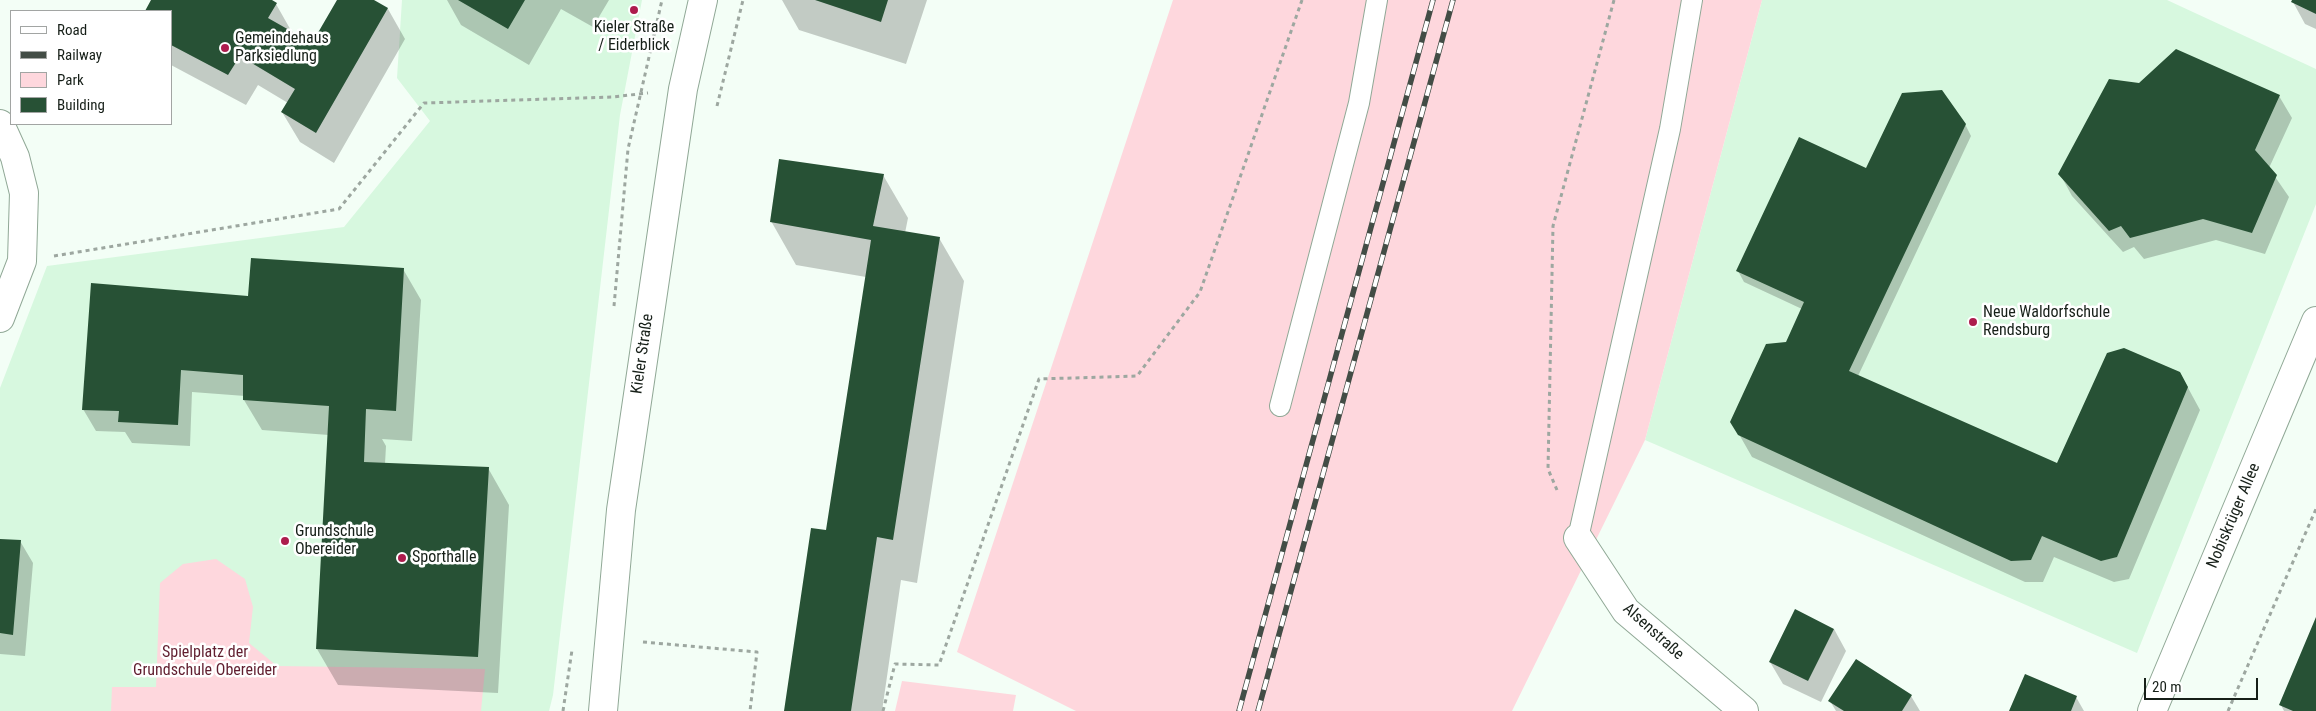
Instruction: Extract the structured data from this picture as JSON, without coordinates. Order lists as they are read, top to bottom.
{
  "streets": {
    "street": ["Kieler Straße", "Nobiskrüger Allee", "Alsenstraße"]
  },
  "parks": ["Spielplatz der Grundschule Obereider"],
  "places": [
    "Kieler Straße / Eiderblick",
    "Gemeindehaus Parksiedlung",
    "Neue Waldorfschule Rendsburg",
    "Grundschule Obereider",
    "Sporthalle"
  ],
  "legend": [
    "Road",
    "Railway",
    "Park",
    "Building"
  ],
  "scale_bar": "20 m"
}
